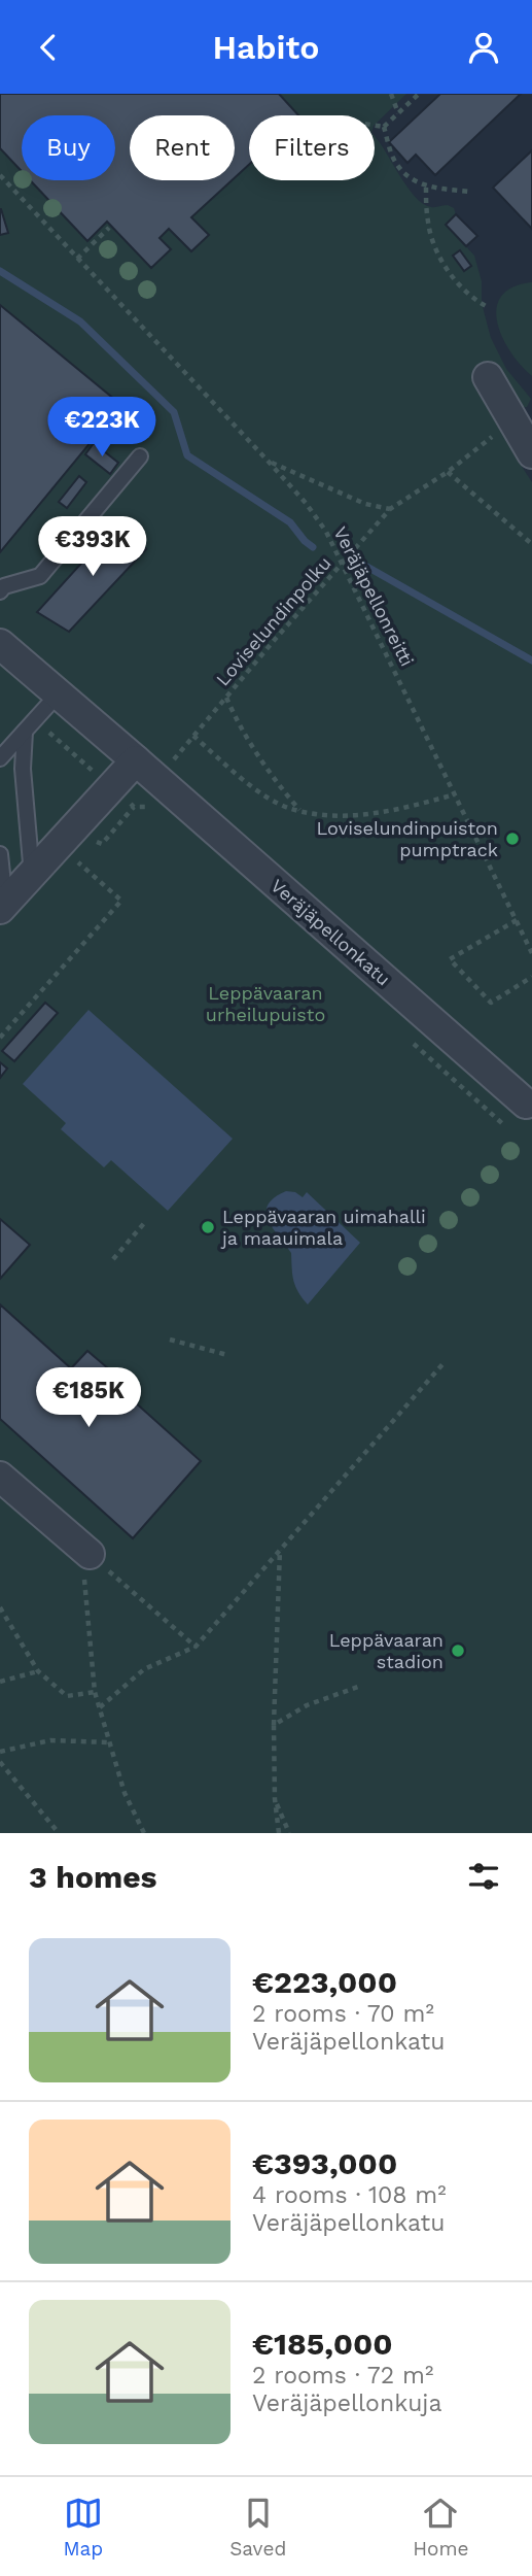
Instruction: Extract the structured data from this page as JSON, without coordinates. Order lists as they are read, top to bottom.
{
  "streets": {
    "street": ["Veräjäpellonkatu"],
    "path": ["Veräjäpellonreitti", "Loviselundinpolku"]
  },
  "crossings": [
    ["Veräjäpellonreitti", "Loviselundinpolku"]
  ],
  "parks": ["Leppävaaran urheilupuisto"],
  "places": ["Loviselundinpuiston pumptrack", "Leppävaaran uimahalli ja maauimala", "Leppävaaran stadion"],
  "page": {
    "header": "Habito",
    "chip": ["Buy", "Rent", "Filters"],
    "price": ["€223K", "€393K", "€185K"],
    "heading": "3 homes",
    "list": [
      {
        "name": "€223,000",
        "note": "2 rooms · 70 m² · Veräjäpellonkatu"
      },
      {
        "name": "€393,000",
        "note": "4 rooms · 108 m² · Veräjäpellonkatu"
      },
      {
        "name": "€185,000",
        "note": "2 rooms · 72 m² · Veräjäpellonkuja"
      }
    ],
    "tabs": ["Map", "Saved", "Home"]
  }
}
